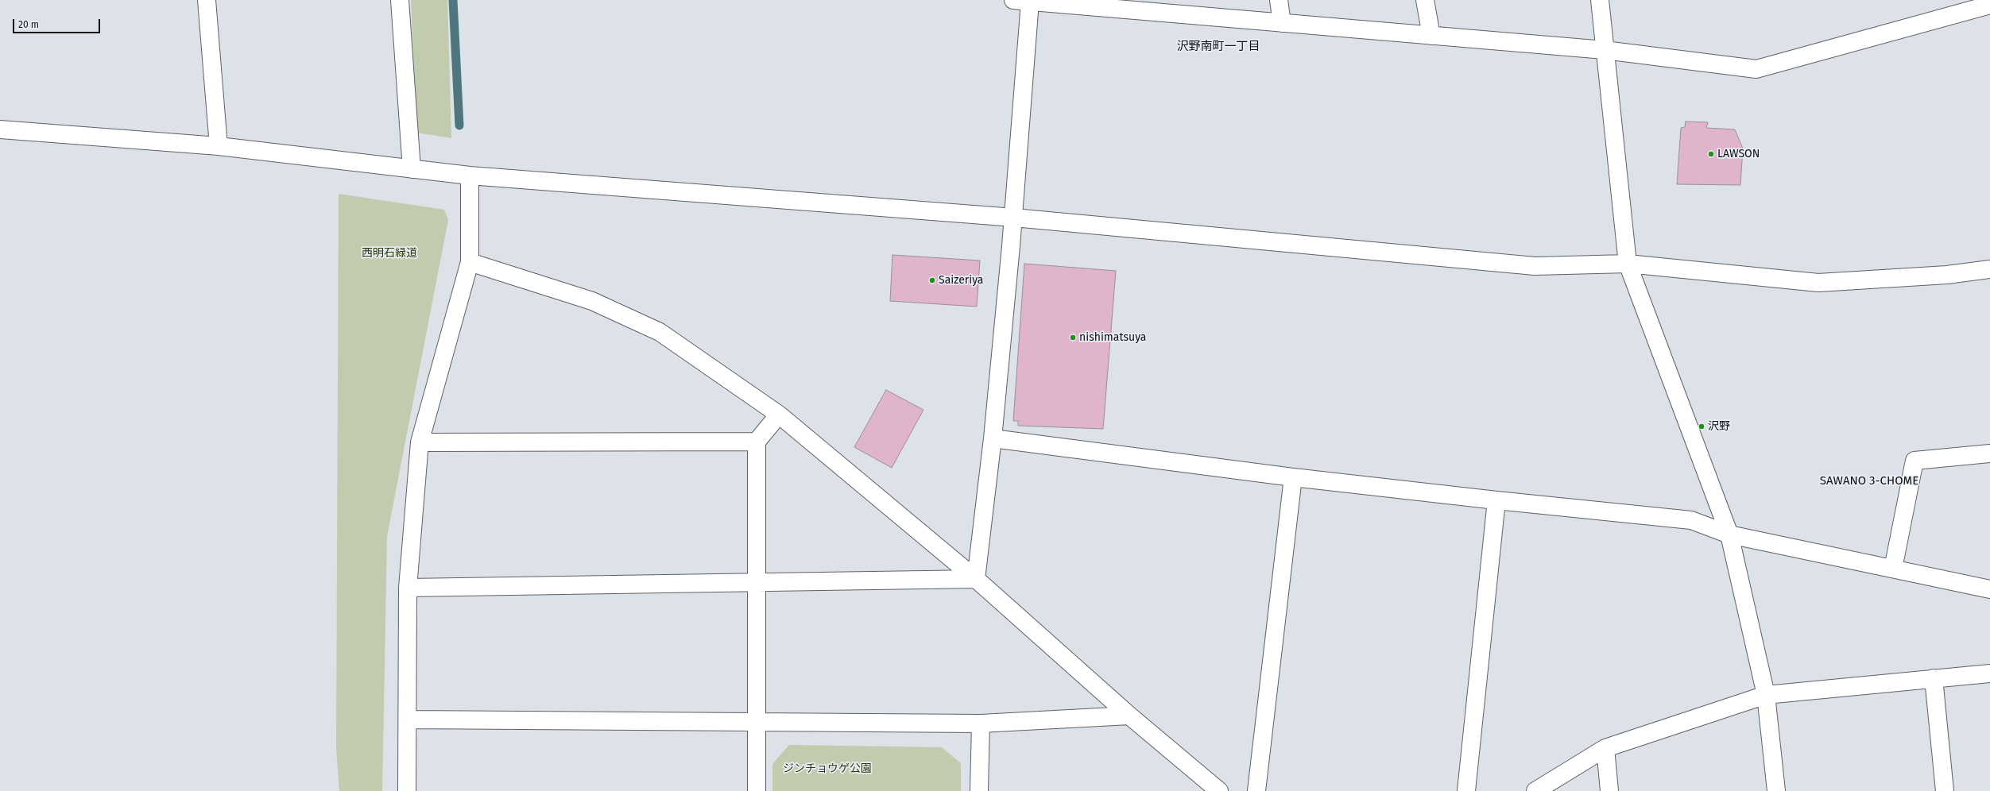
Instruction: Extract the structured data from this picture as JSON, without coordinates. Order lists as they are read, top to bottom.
{
  "districts": ["沢野南町一丁目", "SAWANO 3-CHOME"],
  "parks": ["西明石緑道", "ジンチョウゲ公園"],
  "places": [
    "LAWSON",
    "Saizeriya",
    "nishimatsuya",
    "沢野"
  ],
  "scale_bar": "20 m"
}
